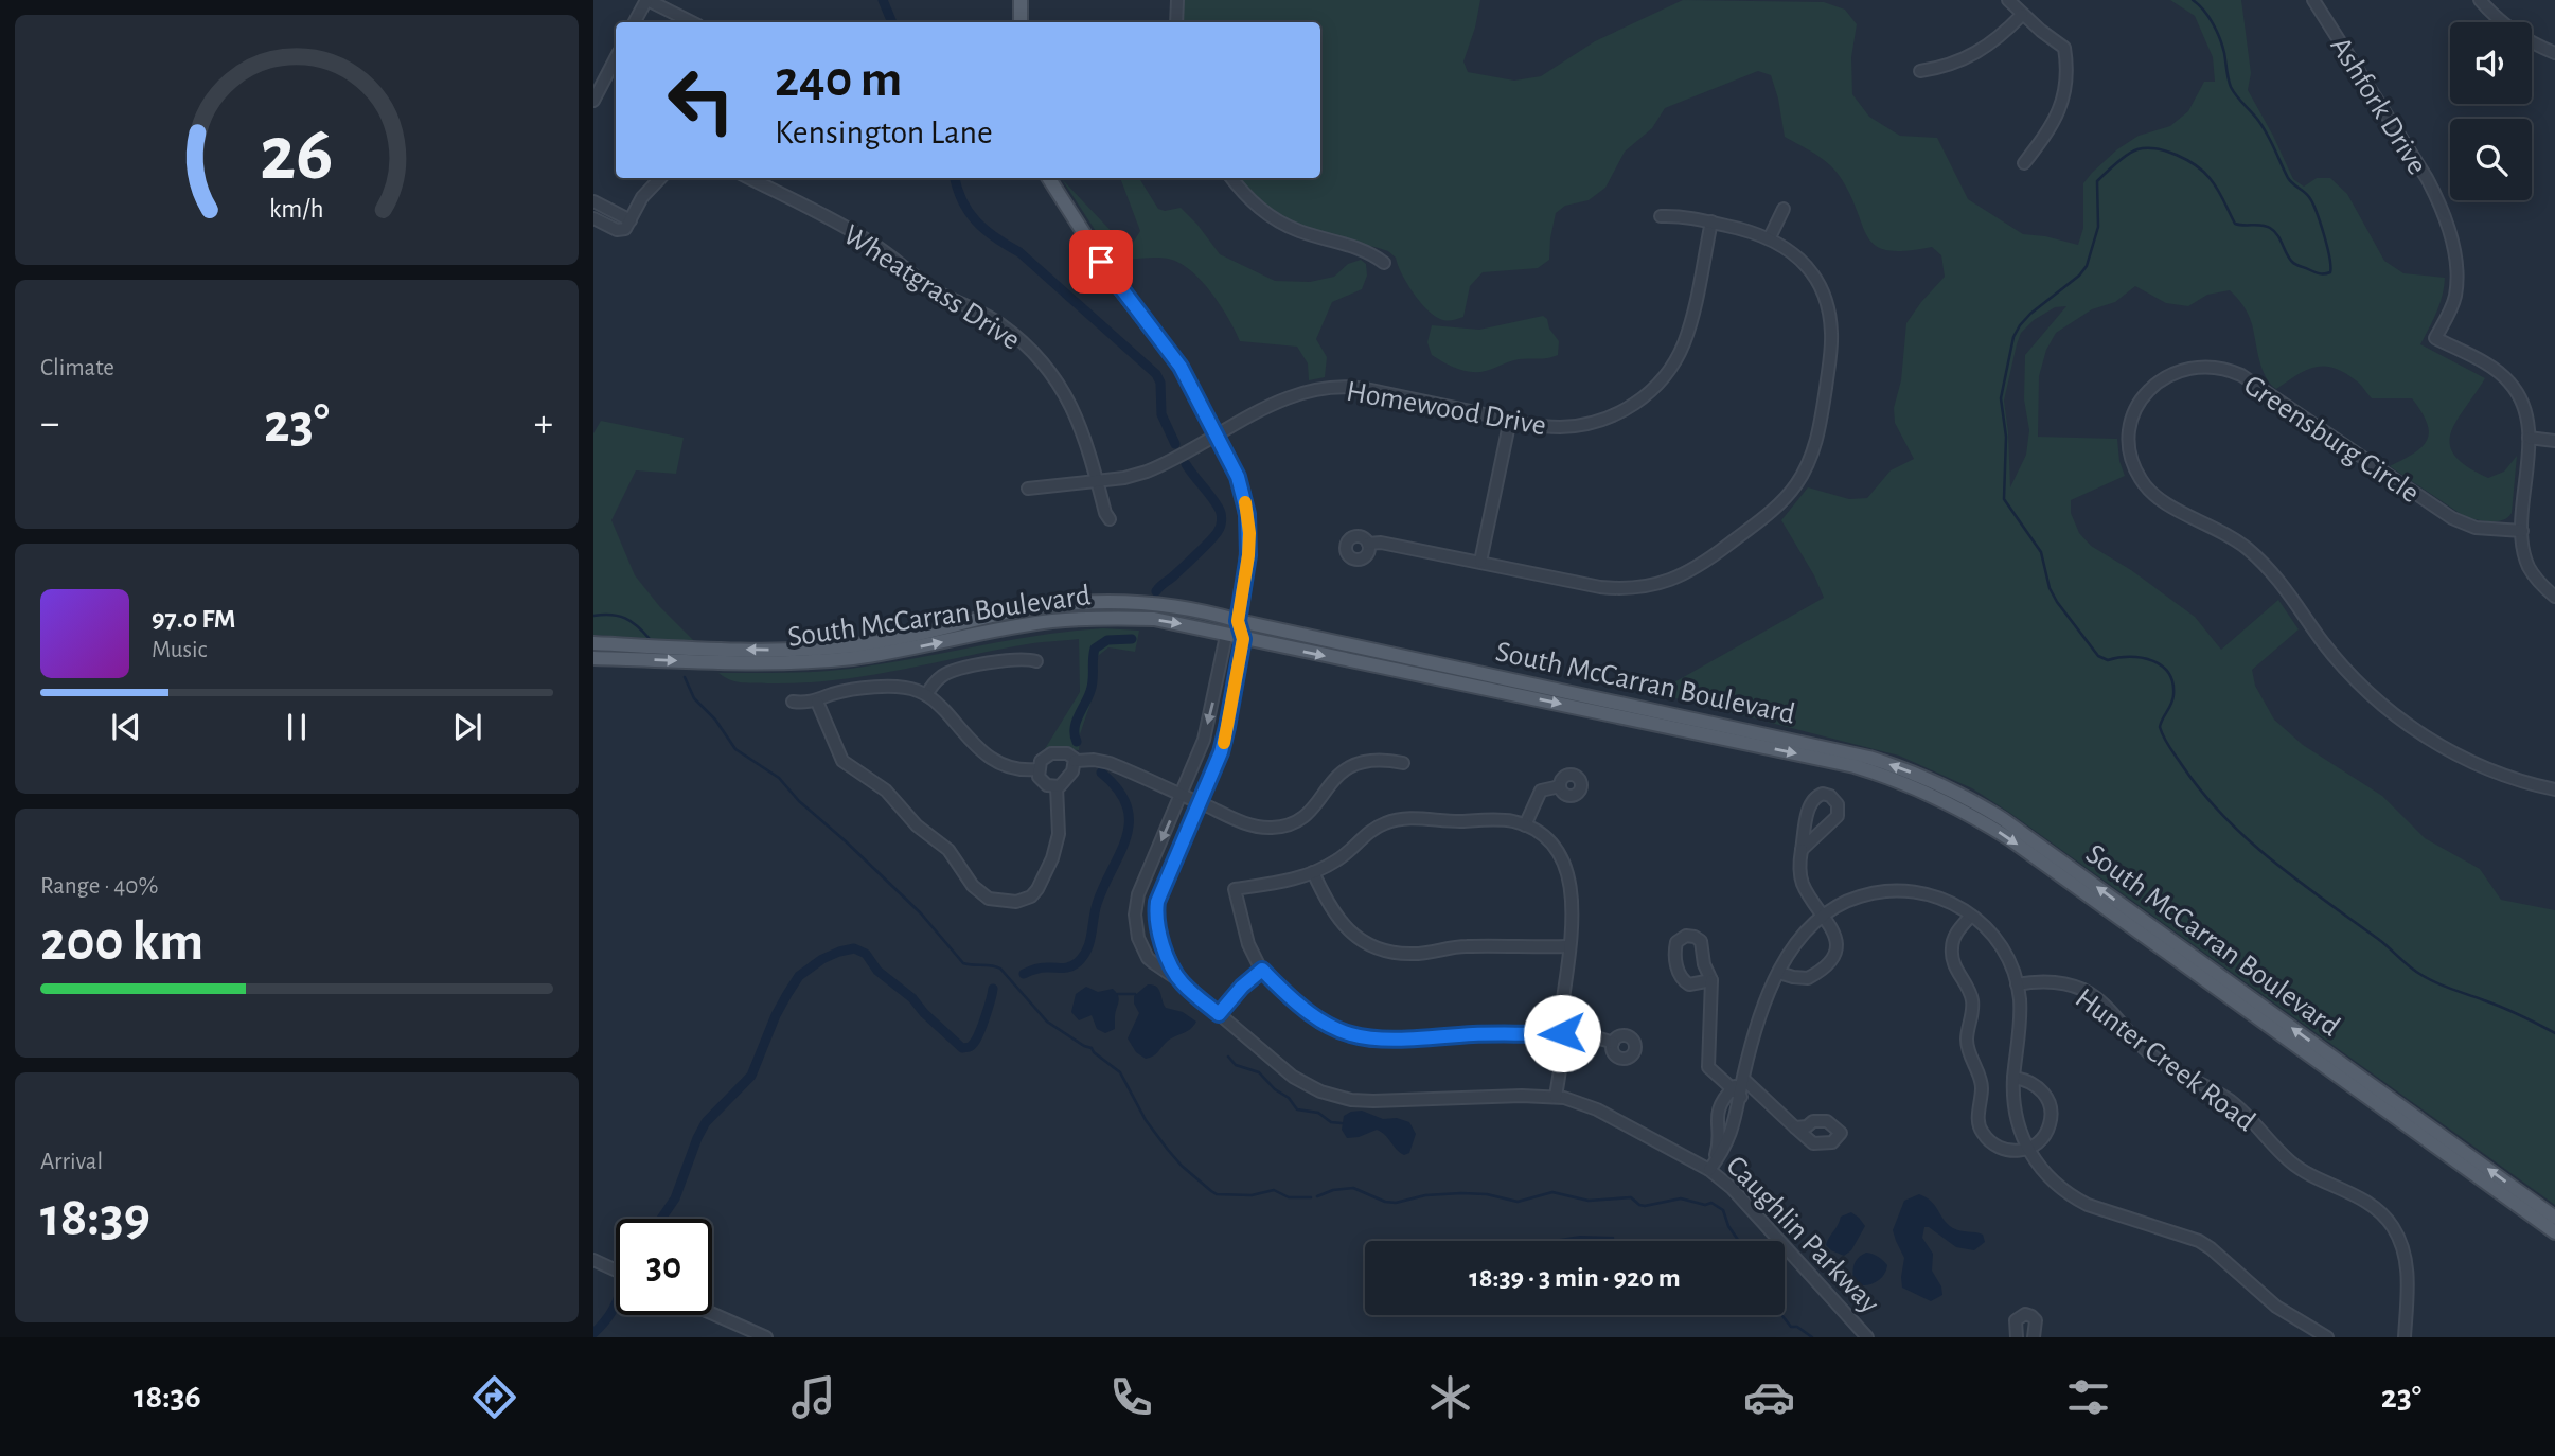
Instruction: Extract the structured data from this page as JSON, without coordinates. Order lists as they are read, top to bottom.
{
  "streets": {
    "main road": ["South McCarran Boulevard", "Caughlin Parkway"],
    "street": [
      "Ashfork Drive",
      "Wheatgrass Drive",
      "Homewood Drive",
      "Greensburg Circle",
      "Hunter Creek Road"
    ]
  },
  "crossings": [
    ["Wheatgrass Drive", "Homewood Drive"],
    ["South McCarran Boulevard", "Caughlin Parkway"]
  ],
  "page": {
    "turn": ["240 m", "Kensington Lane"],
    "tile": [
      "Climate",
      ["Range · 40%", "200 km"],
      ["Arrival", "18:39"]
    ],
    "heat": ["−", "23°", "+"],
    "song": ["97.0 FM", "Music"],
    "limit": "30",
    "trip": "18:39 · 3 min · 920 m",
    "tabs": ["18:36", "23°"],
    "gauge": ["26", "km/h"]
  }
}
